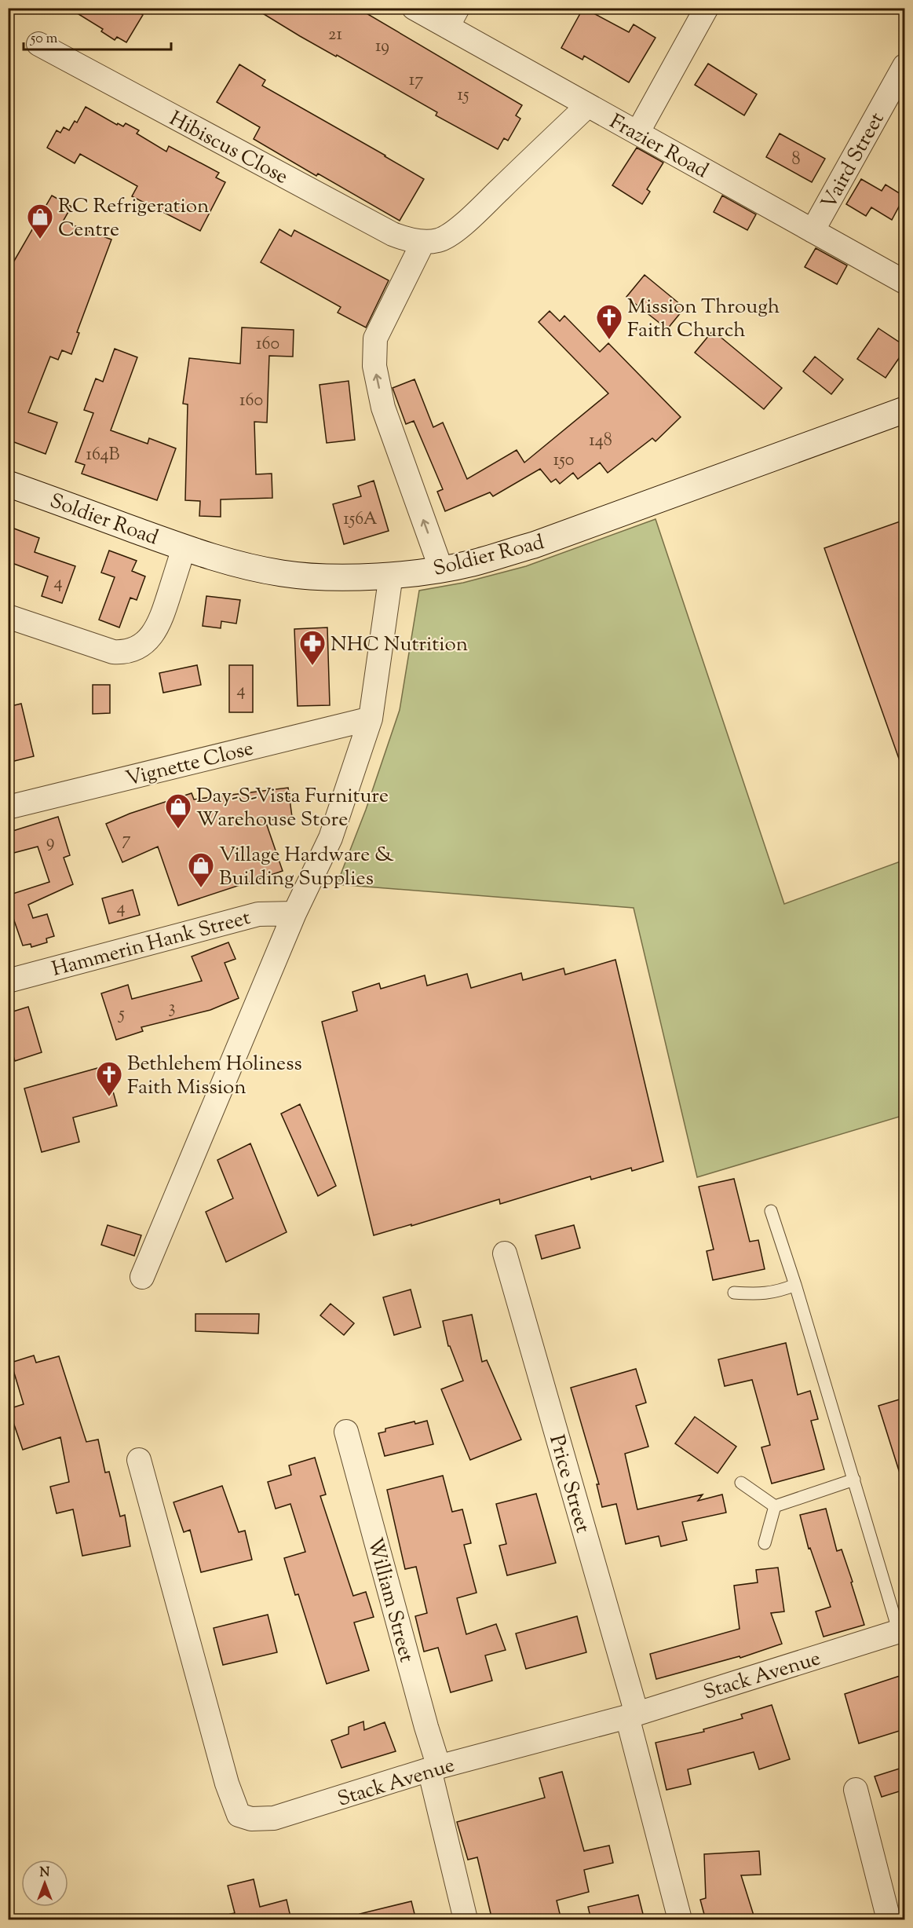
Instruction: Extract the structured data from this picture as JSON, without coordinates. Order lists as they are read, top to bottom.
{
  "streets": {
    "main road": ["Soldier Road"],
    "street": [
      "Frazier Road",
      "Hibiscus Close",
      "Vaird Street",
      "Vignette Close",
      "Hammerin Hank Street",
      "Price Street",
      "William Street",
      "Stack Avenue"
    ]
  },
  "crossings": [
    ["Frazier Road", "Hibiscus Close"],
    ["Frazier Road", "Vaird Street"],
    ["Price Street", "Stack Avenue"],
    ["William Street", "Stack Avenue"]
  ],
  "places": {
    "shop": ["RC Refrigeration Centre", "Day-S-Vista Furniture Warehouse Store", "Village Hardware & Building Supplies"],
    "church": ["Mission Through Faith Church", "Bethlehem Holiness Faith Mission"],
    "pharmacy": ["NHC Nutrition"]
  },
  "house_numbers": [
    "21",
    "19",
    "17",
    "15",
    "8",
    "160",
    "160",
    "148",
    "164B",
    "150",
    "156A",
    "4",
    "4",
    "7",
    "9",
    "4",
    "3",
    "5"
  ],
  "scale_bar": "50 m",
  "north": "top"
}
